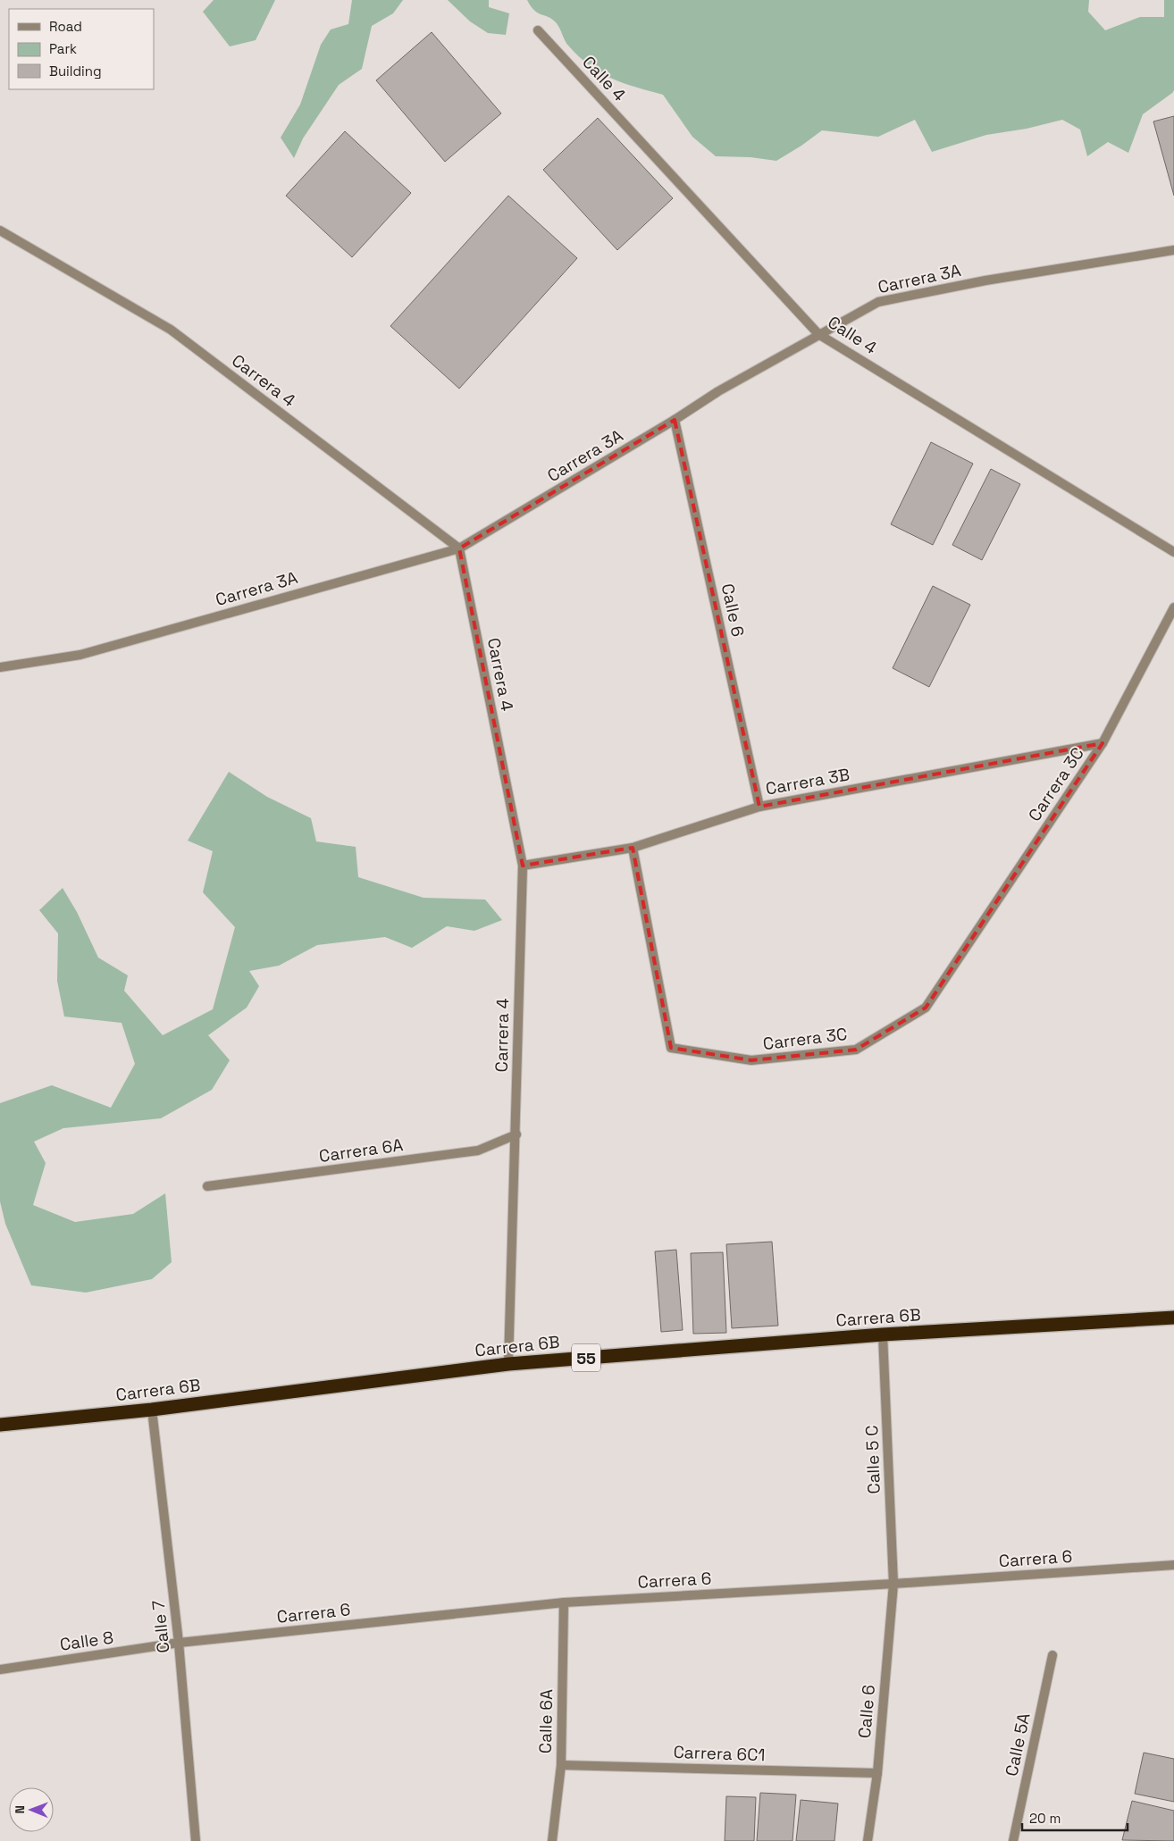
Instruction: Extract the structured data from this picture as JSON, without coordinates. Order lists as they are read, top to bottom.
{
  "streets": {
    "highway": ["Carrera 6B", "55"],
    "street": [
      "Calle 4",
      "Carrera 3A",
      "Carrera 4",
      "Calle 6",
      "Carrera 3B",
      "Carrera 3C",
      "Carrera 6A",
      "Calle 5 C",
      "Carrera 6",
      "Calle 7",
      "Calle 8",
      "Calle 6A",
      "Calle 5A",
      "Carrera 6C1"
    ]
  },
  "crossings": [
    ["Calle 4", "Carrera 3A"],
    ["Carrera 3A", "Carrera 4"],
    ["Carrera 3A", "Calle 6"],
    ["Carrera 4", "Carrera 3B"],
    ["Carrera 4", "Carrera 6A"],
    ["Carrera 4", "Carrera 6B"],
    ["Calle 6", "Carrera 3B"],
    ["Calle 6", "Calle 5 C"],
    ["Calle 6", "Carrera 6"],
    ["Calle 6", "Carrera 6C1"],
    ["Carrera 3B", "Carrera 3C"],
    ["Carrera 6B", "Calle 5 C"],
    ["Carrera 6B", "Calle 7"],
    ["Calle 5 C", "Carrera 6"],
    ["Carrera 6", "Calle 7"],
    ["Carrera 6", "Calle 8"],
    ["Carrera 6", "Calle 6A"],
    ["Calle 7", "Calle 8"],
    ["Calle 6A", "Carrera 6C1"]
  ],
  "legend": ["Road", "Park", "Building"],
  "scale_bar": "20 m",
  "north": "left"
}
